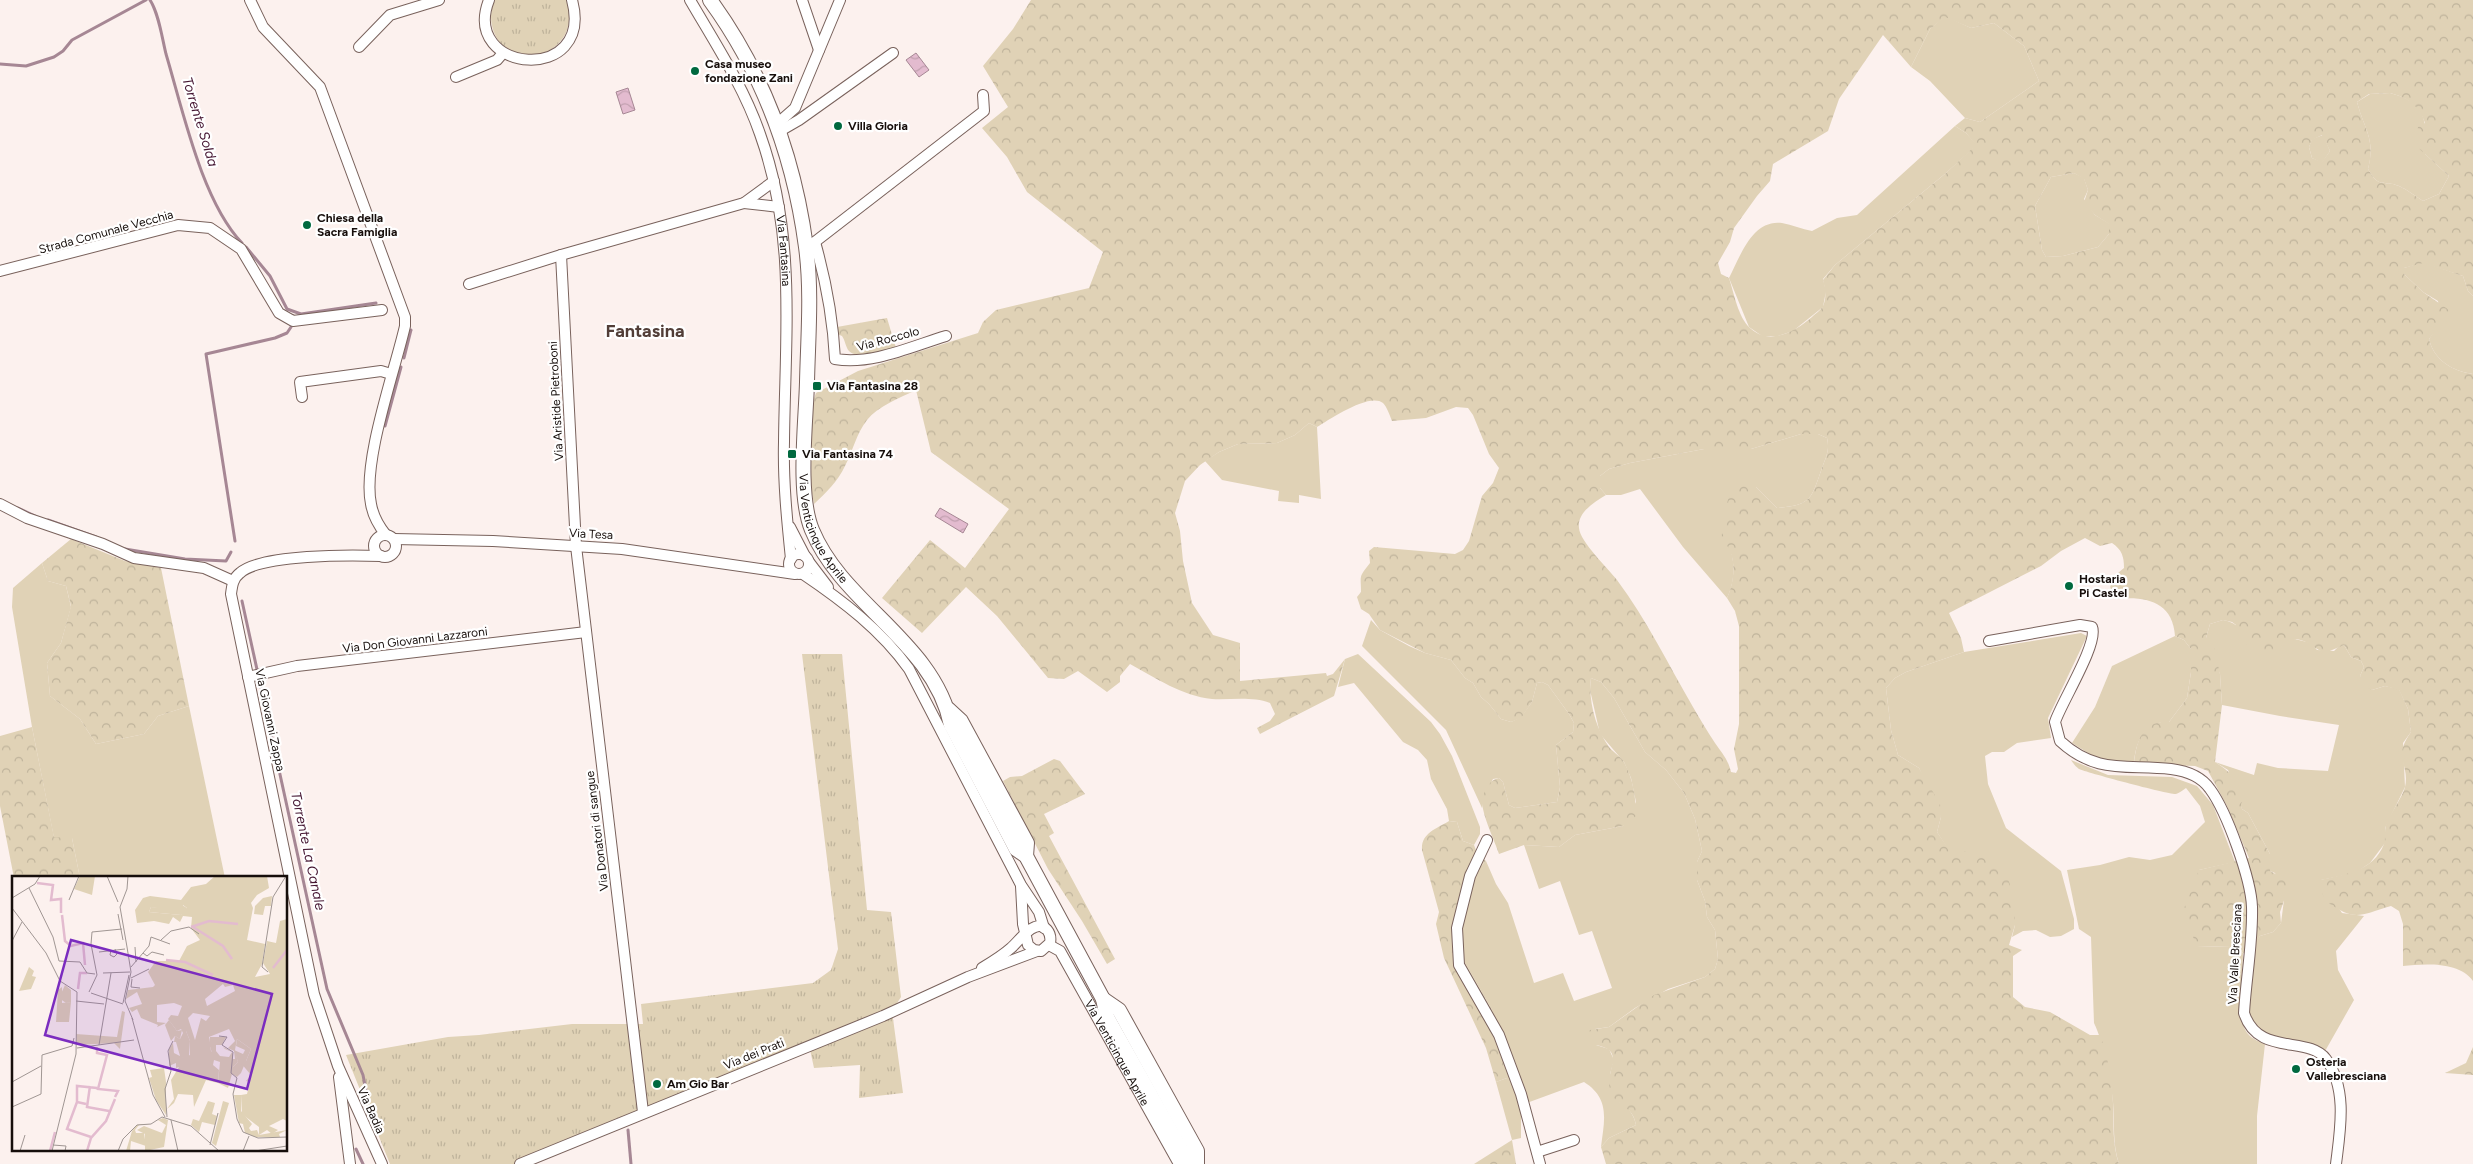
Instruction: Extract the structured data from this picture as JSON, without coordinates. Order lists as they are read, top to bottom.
{
  "streets": {
    "street": [
      "Strada Comunale Vecchia",
      "Via Fantasina",
      "Via Roccolo",
      "Via Aristide Pietroboni",
      "Via Venticinque Aprile",
      "Via Tesa",
      "Via Don Giovanni Lazzaroni",
      "Via Giovanni Zappa",
      "Via Donatori di sangue",
      "Via Valle Bresciana",
      "Via dei Prati",
      "Via Badia"
    ]
  },
  "crossings": [
    ["Via Fantasina", "Via Roccolo"],
    ["Via Fantasina", "Via Venticinque Aprile"],
    ["Via Fantasina", "Via Tesa"],
    ["Via Roccolo", "Via Venticinque Aprile"],
    ["Via Aristide Pietroboni", "Via Tesa"],
    ["Via Aristide Pietroboni", "Via Donatori di sangue"],
    ["Via Venticinque Aprile", "Via Tesa"],
    ["Via Venticinque Aprile", "Via dei Prati"],
    ["Via Tesa", "Via Donatori di sangue"],
    ["Via Don Giovanni Lazzaroni", "Via Giovanni Zappa"],
    ["Via Don Giovanni Lazzaroni", "Via Donatori di sangue"],
    ["Via Giovanni Zappa", "Via Badia"],
    ["Via Donatori di sangue", "Via dei Prati"]
  ],
  "districts": ["Fantasina"],
  "water": ["Torrente Solda", "Torrente La Canale"],
  "places": {
    "other": [
      "Casa museo fondazione Zani",
      "Villa Gloria",
      "Chiesa della Sacra Famiglia",
      "Hostaria Pi Castel",
      "Osteria Vallebresciana",
      "Am Gio Bar"
    ],
    "transit": ["Via Fantasina 28", "Via Fantasina 74"]
  }
}
